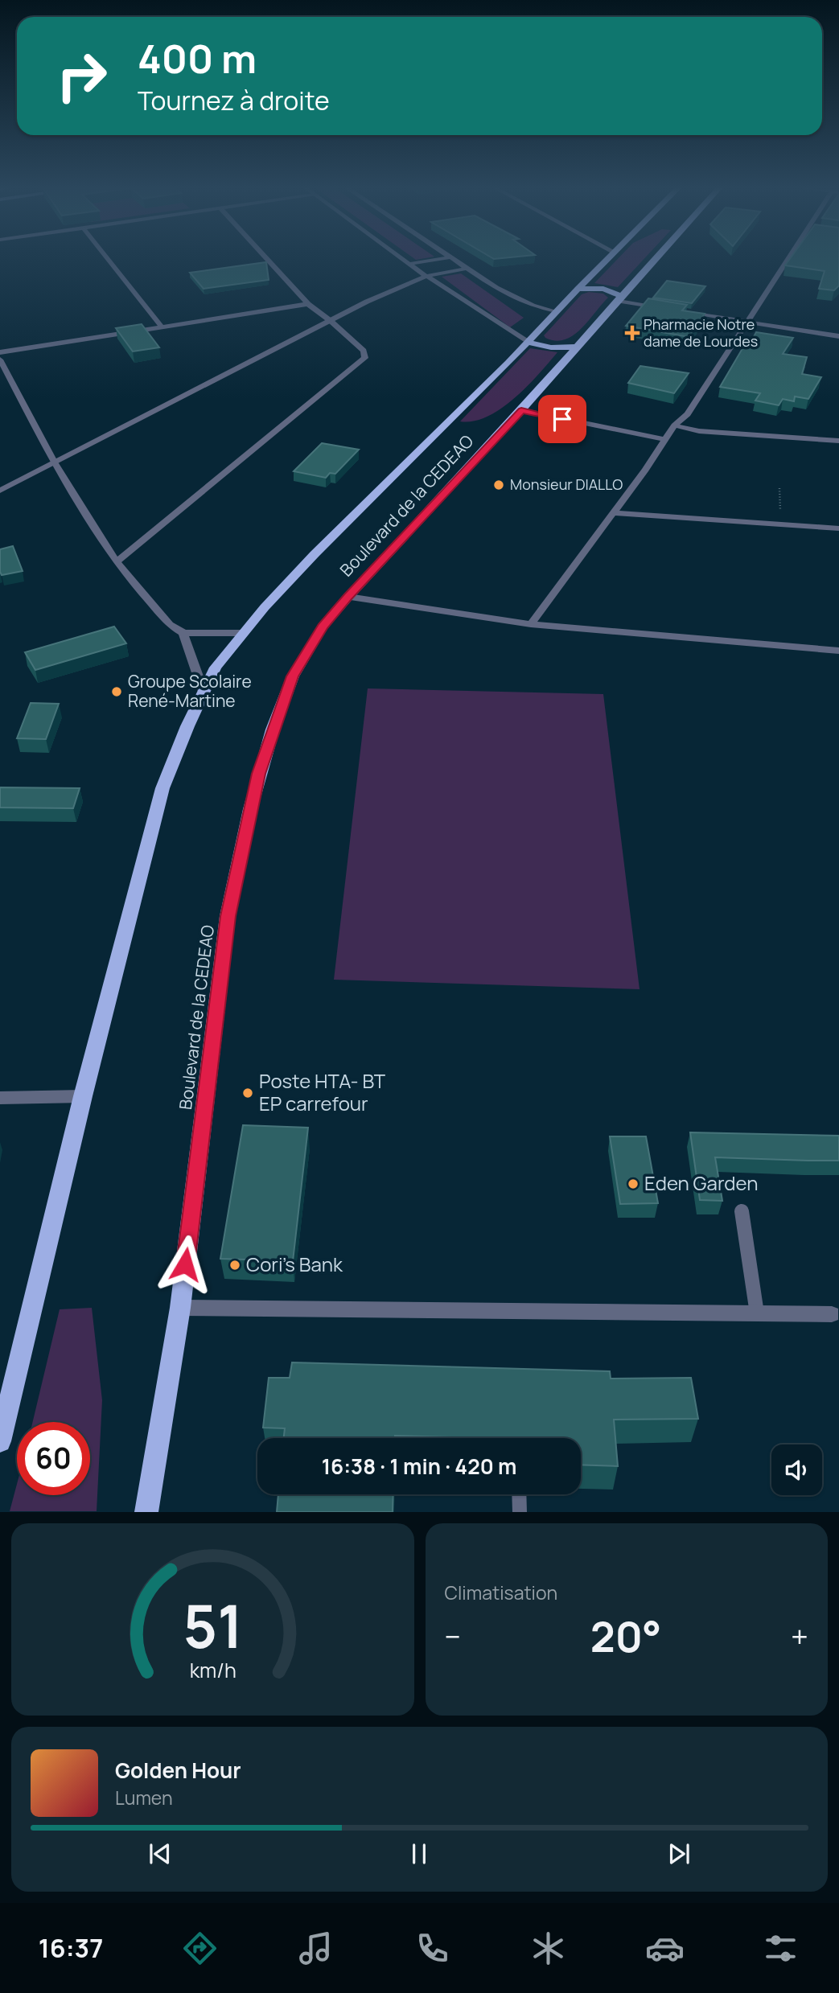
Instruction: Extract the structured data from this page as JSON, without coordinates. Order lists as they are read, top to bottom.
{
  "streets": {
    "main road": ["Boulevard de la CEDEAO"]
  },
  "places": {
    "health": ["Pharmacie Notre dame de Lourdes"],
    "other": [
      "Monsieur DIALLO",
      "Groupe Scolaire René-Martine",
      "Poste HTA- BT EP carrefour",
      "Eden Garden",
      "Cori's Bank"
    ]
  },
  "page": {
    "turn": ["400 m", "Tournez à droite"],
    "limit": "60",
    "trip": "16:38 · 1 min · 420 m",
    "tile": "Climatisation",
    "heat": ["−", "20°", "+"],
    "song": ["Golden Hour", "Lumen"],
    "tabs": "16:37",
    "gauge": ["51", "km/h"]
  }
}
